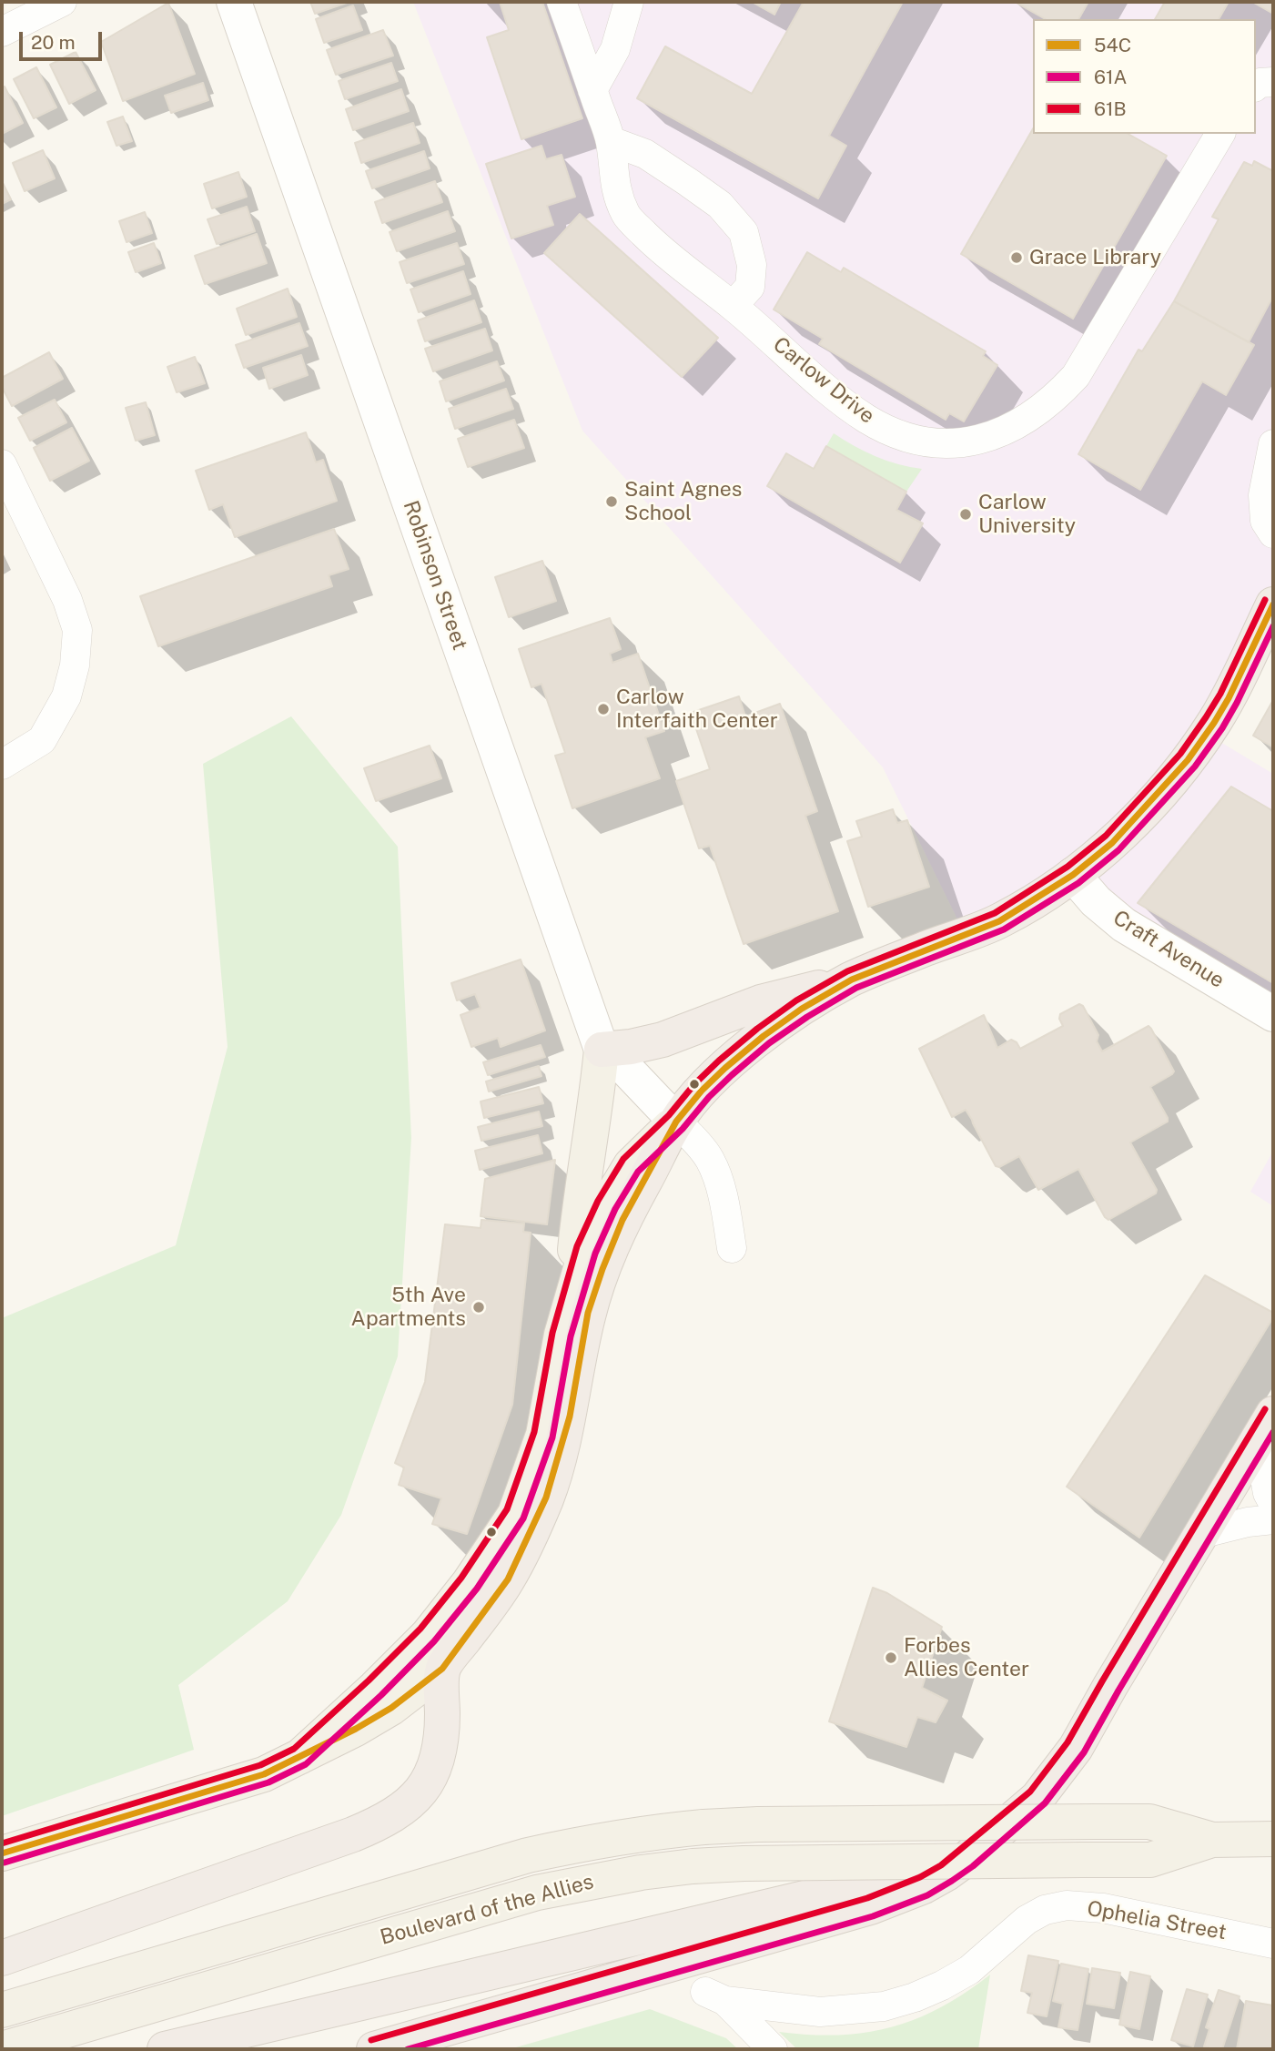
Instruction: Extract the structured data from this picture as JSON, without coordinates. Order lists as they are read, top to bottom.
{
  "streets": {
    "main road": ["Boulevard of the Allies"],
    "street": [
      "Carlow Drive",
      "Robinson Street",
      "Craft Avenue",
      "Ophelia Street"
    ]
  },
  "places": [
    "Grace Library",
    "Saint Agnes School",
    "Carlow University",
    "Carlow Interfaith Center",
    "5th Ave Apartments",
    "Forbes Allies Center"
  ],
  "lines": ["transit line 61B", "transit line 54C", "transit line 61A"],
  "legend": ["54C", "61A", "61B"],
  "scale_bar": "20 m"
}
